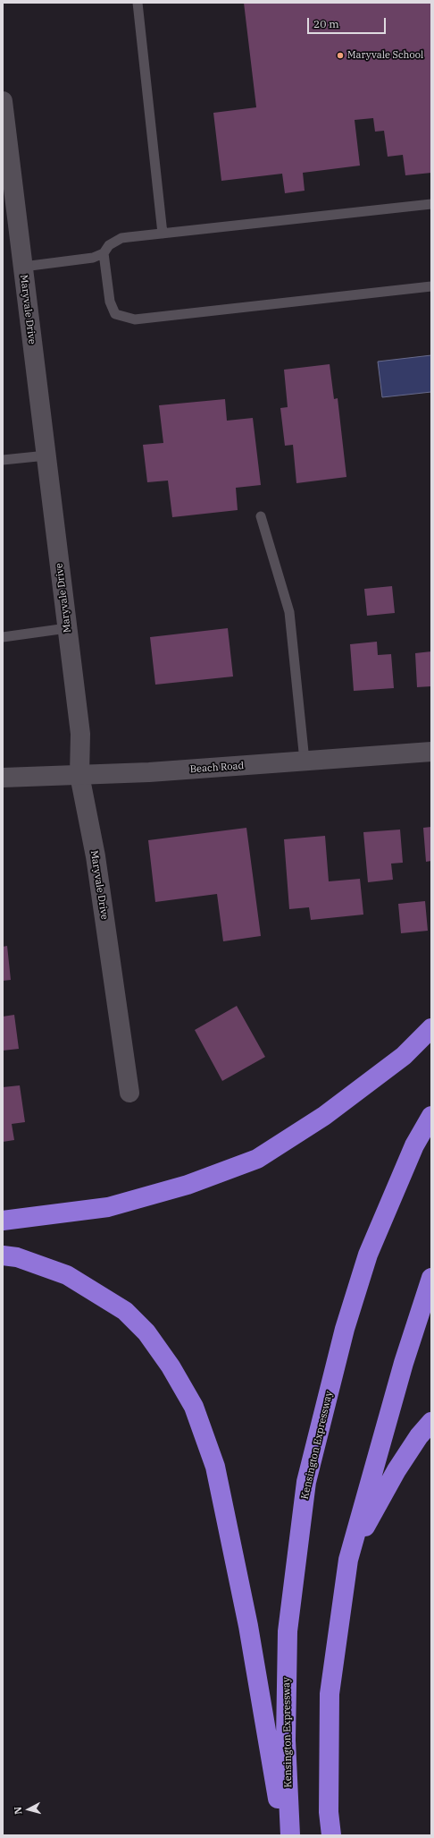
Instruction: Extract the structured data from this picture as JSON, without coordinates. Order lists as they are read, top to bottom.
{
  "streets": {
    "highway": ["Kensington Expressway"],
    "street": ["Maryvale Drive", "Beach Road"]
  },
  "crossings": [
    ["Maryvale Drive", "Beach Road"]
  ],
  "places": ["Maryvale School"],
  "scale_bar": "20 m",
  "north": "left"
}
